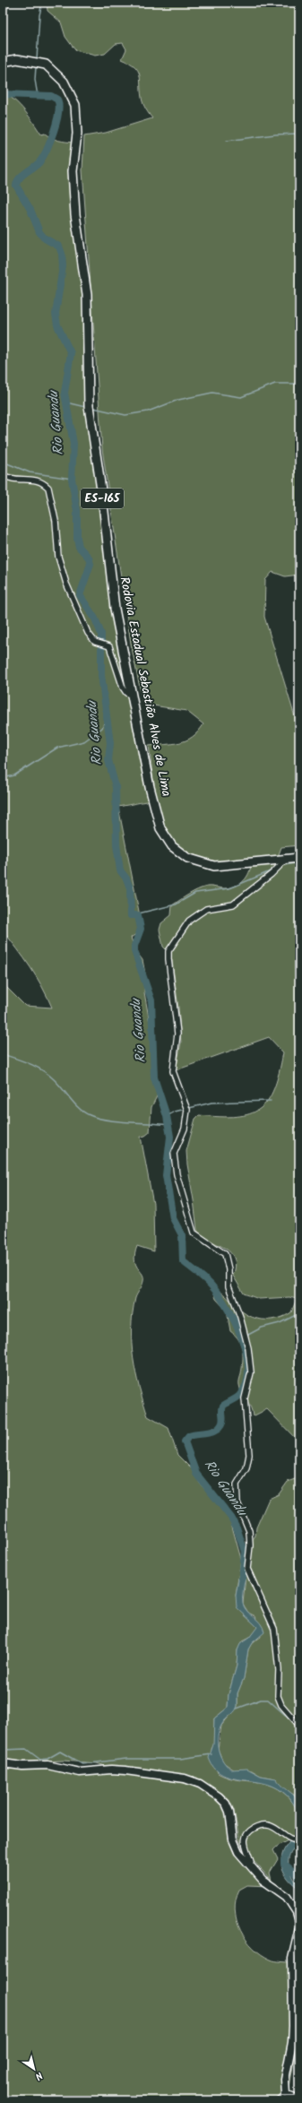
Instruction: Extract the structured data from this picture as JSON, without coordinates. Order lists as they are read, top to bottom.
{
  "streets": {
    "main road": ["ES-165", "Rodovia Estadual Sebastião Alves de Lima"]
  },
  "water": ["Rio Guandu"],
  "north": "bottom right"
}
